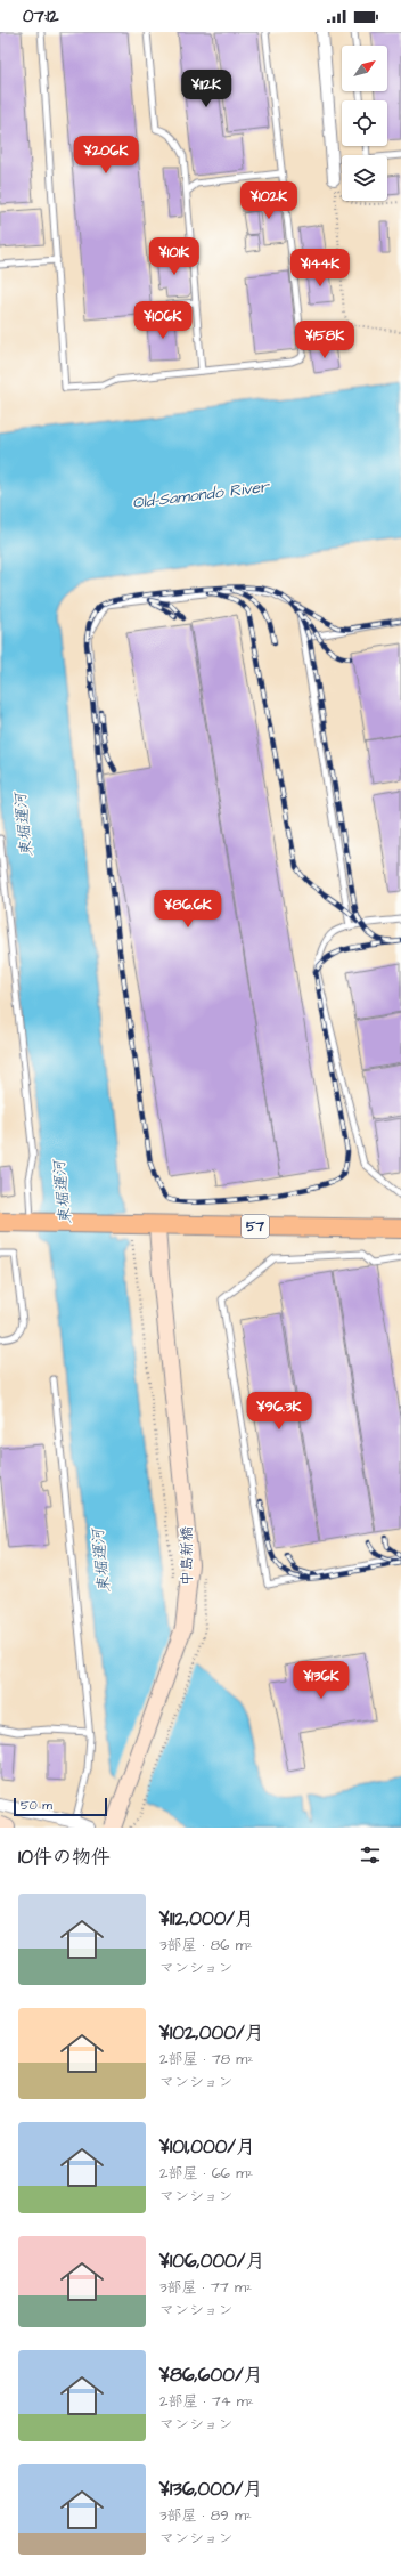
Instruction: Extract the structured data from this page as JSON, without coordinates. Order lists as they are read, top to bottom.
{
  "streets": {
    "main road": ["57"],
    "street": ["中島新橋"]
  },
  "crossings": [
    ["57", "中島新橋"]
  ],
  "water": ["Old-Samondo River", "東堀運河"],
  "scale_bar": "50 m",
  "north": "top right",
  "page": {
    "status": "07:12",
    "price": [
      "¥112K",
      "¥206K",
      "¥102K",
      "¥101K",
      "¥144K",
      "¥106K",
      "¥158K",
      "¥86.6K",
      "¥96.3K",
      "¥136K"
    ],
    "scale": "50 m",
    "heading": "10件の物件",
    "list": [
      {
        "name": "¥112,000/月",
        "note": "3部屋 · 86 m² · マンション"
      },
      {
        "name": "¥102,000/月",
        "note": "2部屋 · 78 m² · マンション"
      },
      {
        "name": "¥101,000/月",
        "note": "2部屋 · 66 m² · マンション"
      },
      {
        "name": "¥106,000/月",
        "note": "3部屋 · 77 m² · マンション"
      },
      {
        "name": "¥86,600/月",
        "note": "2部屋 · 74 m² · マンション"
      },
      {
        "name": "¥136,000/月",
        "note": "3部屋 · 89 m² · マンション"
      }
    ]
  }
}
